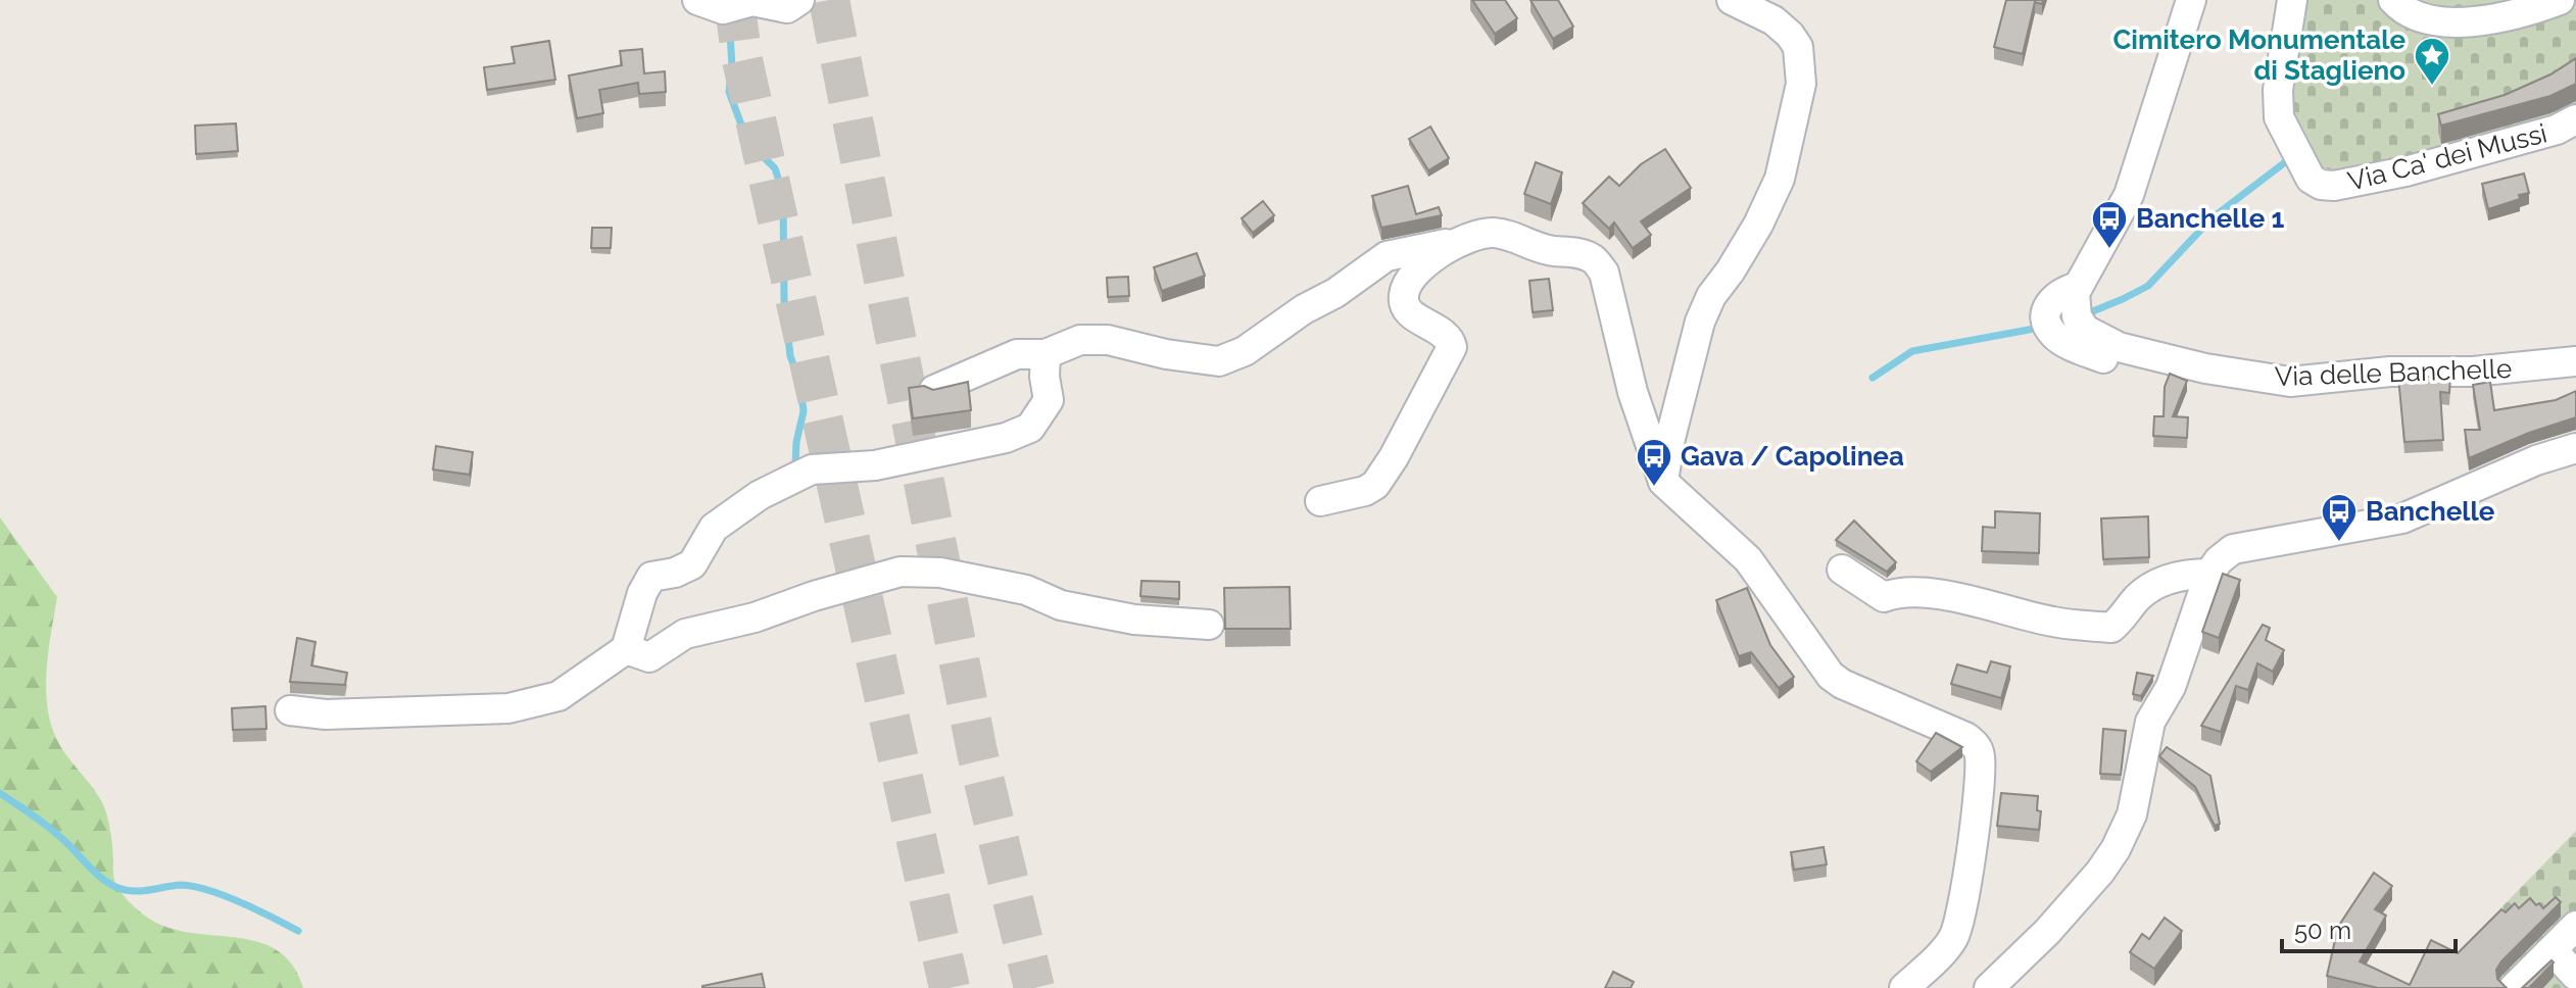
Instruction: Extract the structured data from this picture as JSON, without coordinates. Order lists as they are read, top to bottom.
{
  "streets": {
    "street": ["Via Ca' dei Mussi", "Via delle Banchelle"]
  },
  "places": {
    "place": ["Cimitero Monumentale di Staglieno"],
    "bus stop": ["Banchelle 1", "Gava / Capolinea", "Banchelle"]
  },
  "scale_bar": "50 m"
}
